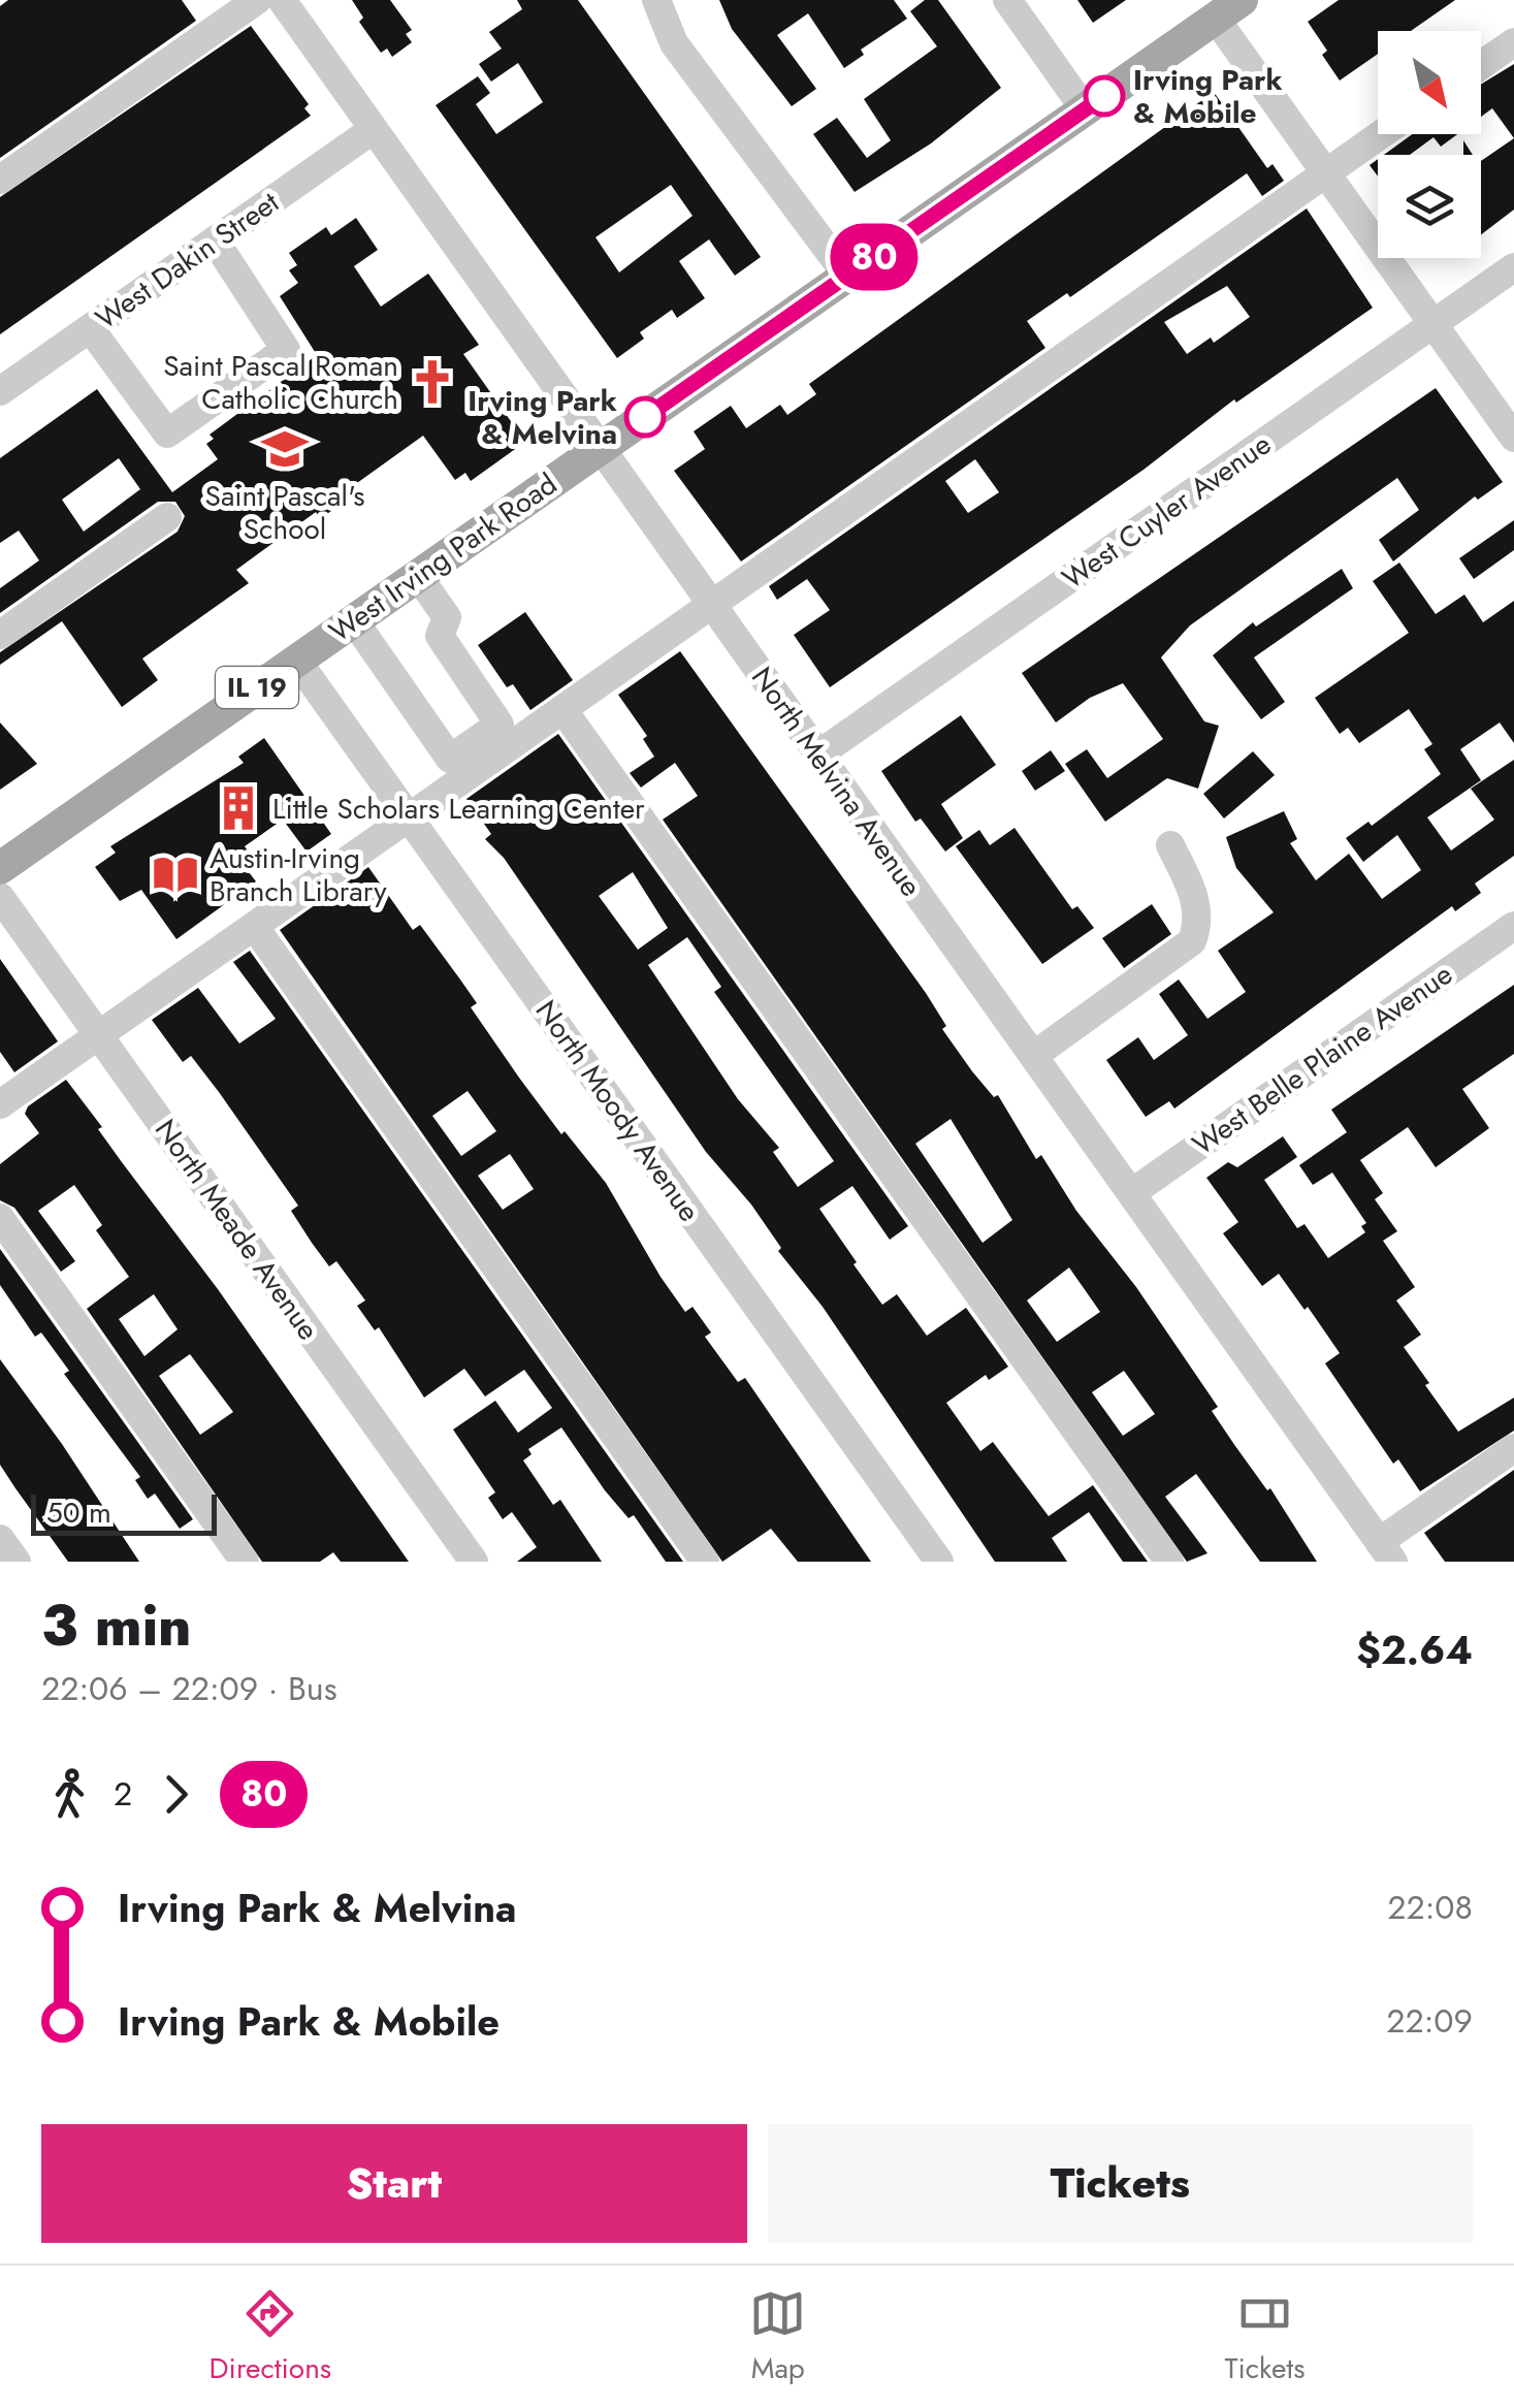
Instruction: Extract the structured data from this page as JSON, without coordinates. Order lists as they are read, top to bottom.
{
  "streets": {
    "main road": ["West Irving Park Road", "IL 19"],
    "street": [
      "West Dakin Street",
      "West Cuyler Avenue",
      "North Melvina Avenue",
      "West Belle Plaine Avenue",
      "North Moody Avenue",
      "North Meade Avenue"
    ]
  },
  "crossings": [
    ["West Dakin Street", "North Melvina Avenue"],
    ["West Cuyler Avenue", "North Melvina Avenue"],
    ["West Irving Park Road", "North Melvina Avenue"],
    ["West Irving Park Road", "North Moody Avenue"],
    ["North Melvina Avenue", "West Belle Plaine Avenue"]
  ],
  "places": {
    "other": ["Irving Park & Mobile", "Irving Park & Melvina"],
    "church": ["Saint Pascal Roman Catholic Church"],
    "school or university": ["Saint Pascal's School"],
    "building": ["Little Scholars Learning Center"],
    "library": ["Austin-Irving Branch Library"]
  },
  "lines": ["bus line 80"],
  "scale_bar": "50 m",
  "north": "bottom right",
  "page": {
    "on_map": "80",
    "scale": "50 m",
    "heading": ["3 min", "22:06 – 22:09 · Bus", "$2.64"],
    "legs": ["2", "80"],
    "list": [
      {
        "name": "Irving Park & Melvina",
        "value": "22:08"
      },
      {
        "name": "Irving Park & Mobile",
        "value": "22:09"
      }
    ],
    "buttons": ["Start", "Tickets"],
    "tabs": ["Directions", "Map", "Tickets"]
  }
}
